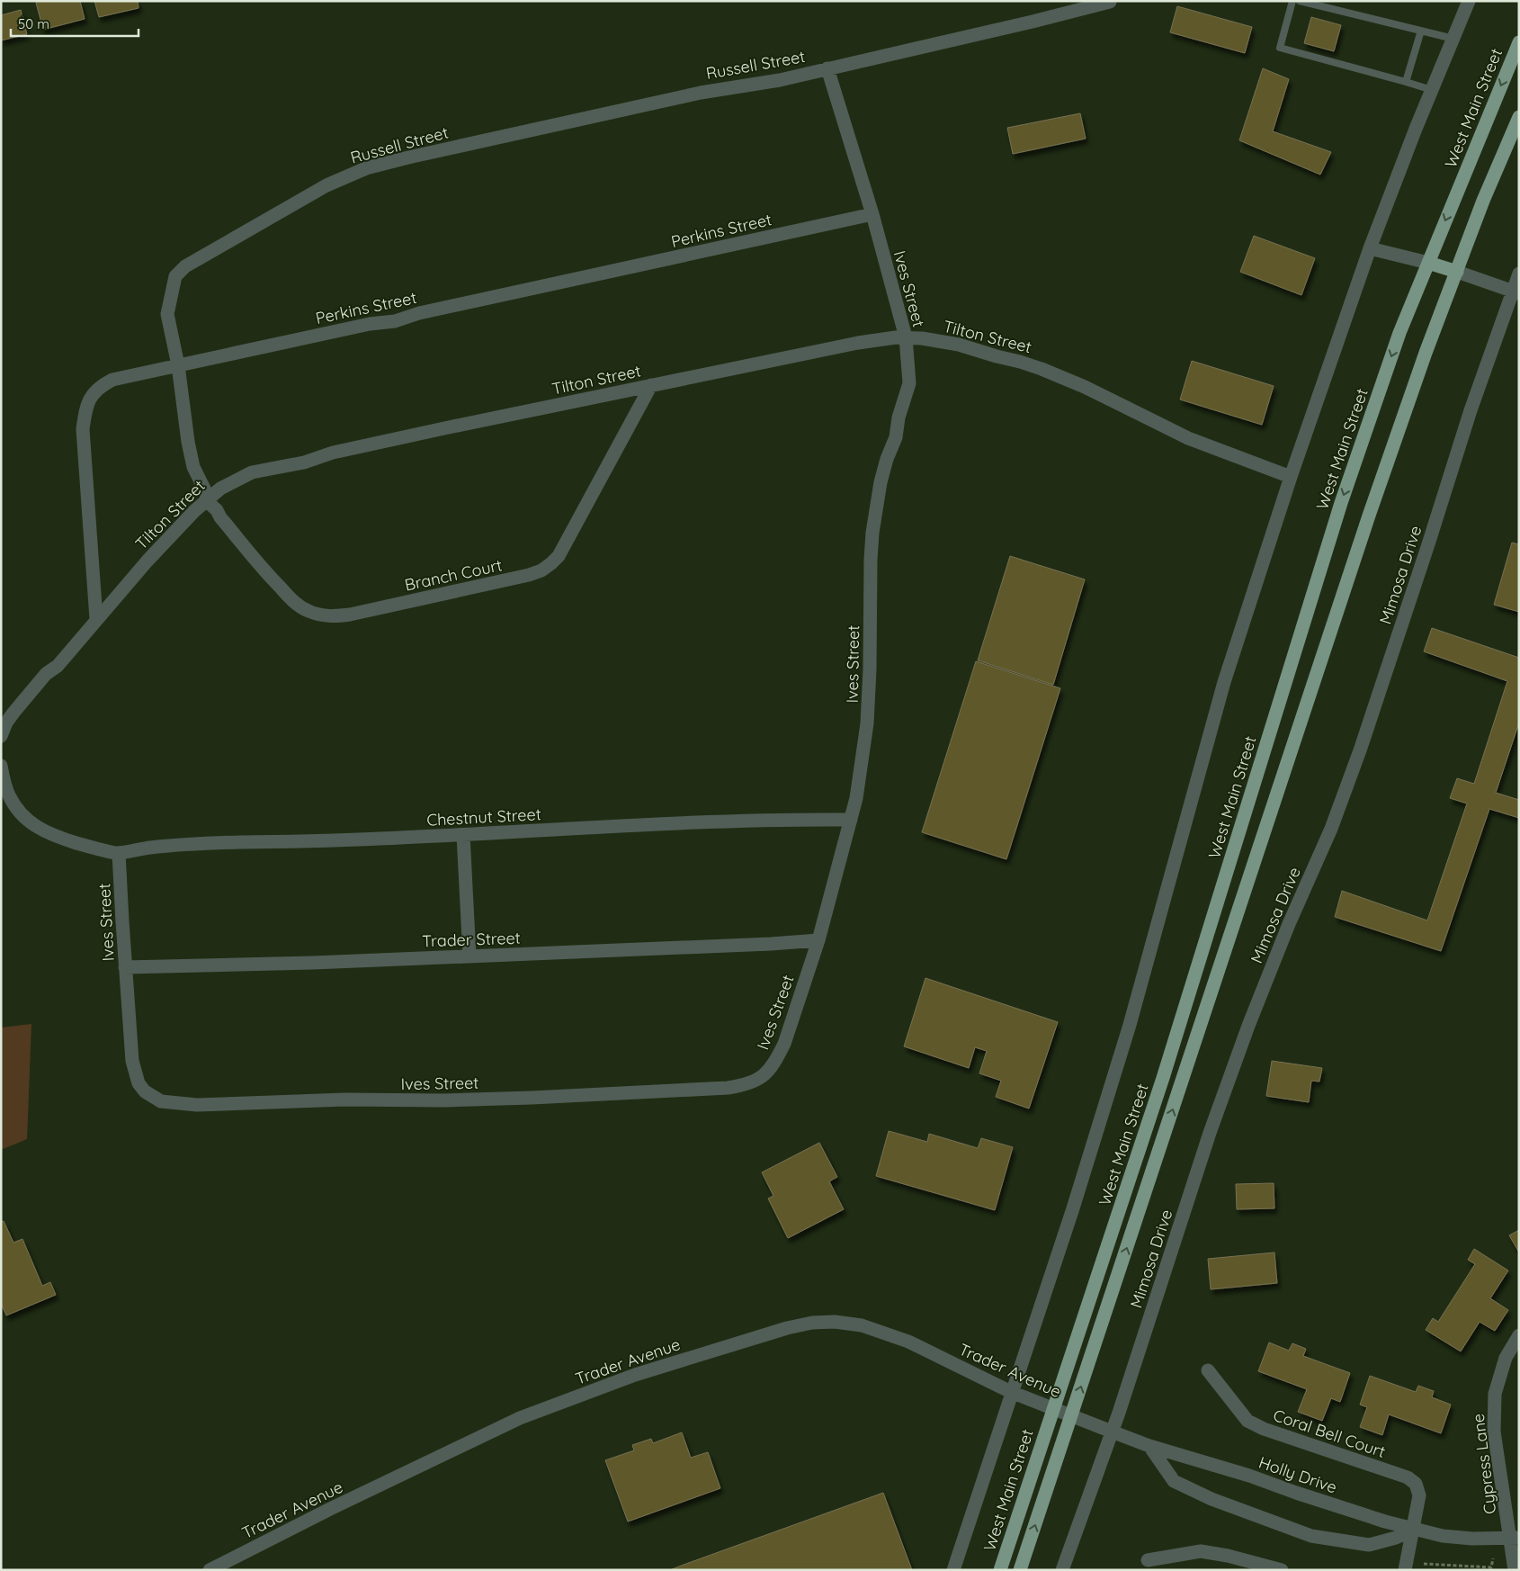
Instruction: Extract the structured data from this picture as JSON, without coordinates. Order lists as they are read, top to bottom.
{
  "streets": {
    "main road": ["West Main Street"],
    "street": [
      "Russell Street",
      "Perkins Street",
      "Ives Street",
      "Tilton Street",
      "Branch Court",
      "Mimosa Drive",
      "Chestnut Street",
      "Trader Street",
      "Trader Avenue",
      "Coral Bell Court",
      "Cypress Lane",
      "Holly Drive"
    ]
  },
  "crossings": [
    ["Russell Street", "Perkins Street"],
    ["Russell Street", "Ives Street"],
    ["Russell Street", "Tilton Street"],
    ["Russell Street", "Branch Court"],
    ["West Main Street", "Trader Avenue"],
    ["Perkins Street", "Ives Street"],
    ["Perkins Street", "Tilton Street"],
    ["Ives Street", "Tilton Street"],
    ["Ives Street", "Chestnut Street"],
    ["Ives Street", "Trader Street"],
    ["Tilton Street", "Branch Court"],
    ["Mimosa Drive", "Holly Drive"],
    ["Trader Avenue", "Holly Drive"],
    ["Coral Bell Court", "Holly Drive"],
    ["Cypress Lane", "Holly Drive"]
  ],
  "scale_bar": "50 m"
}
